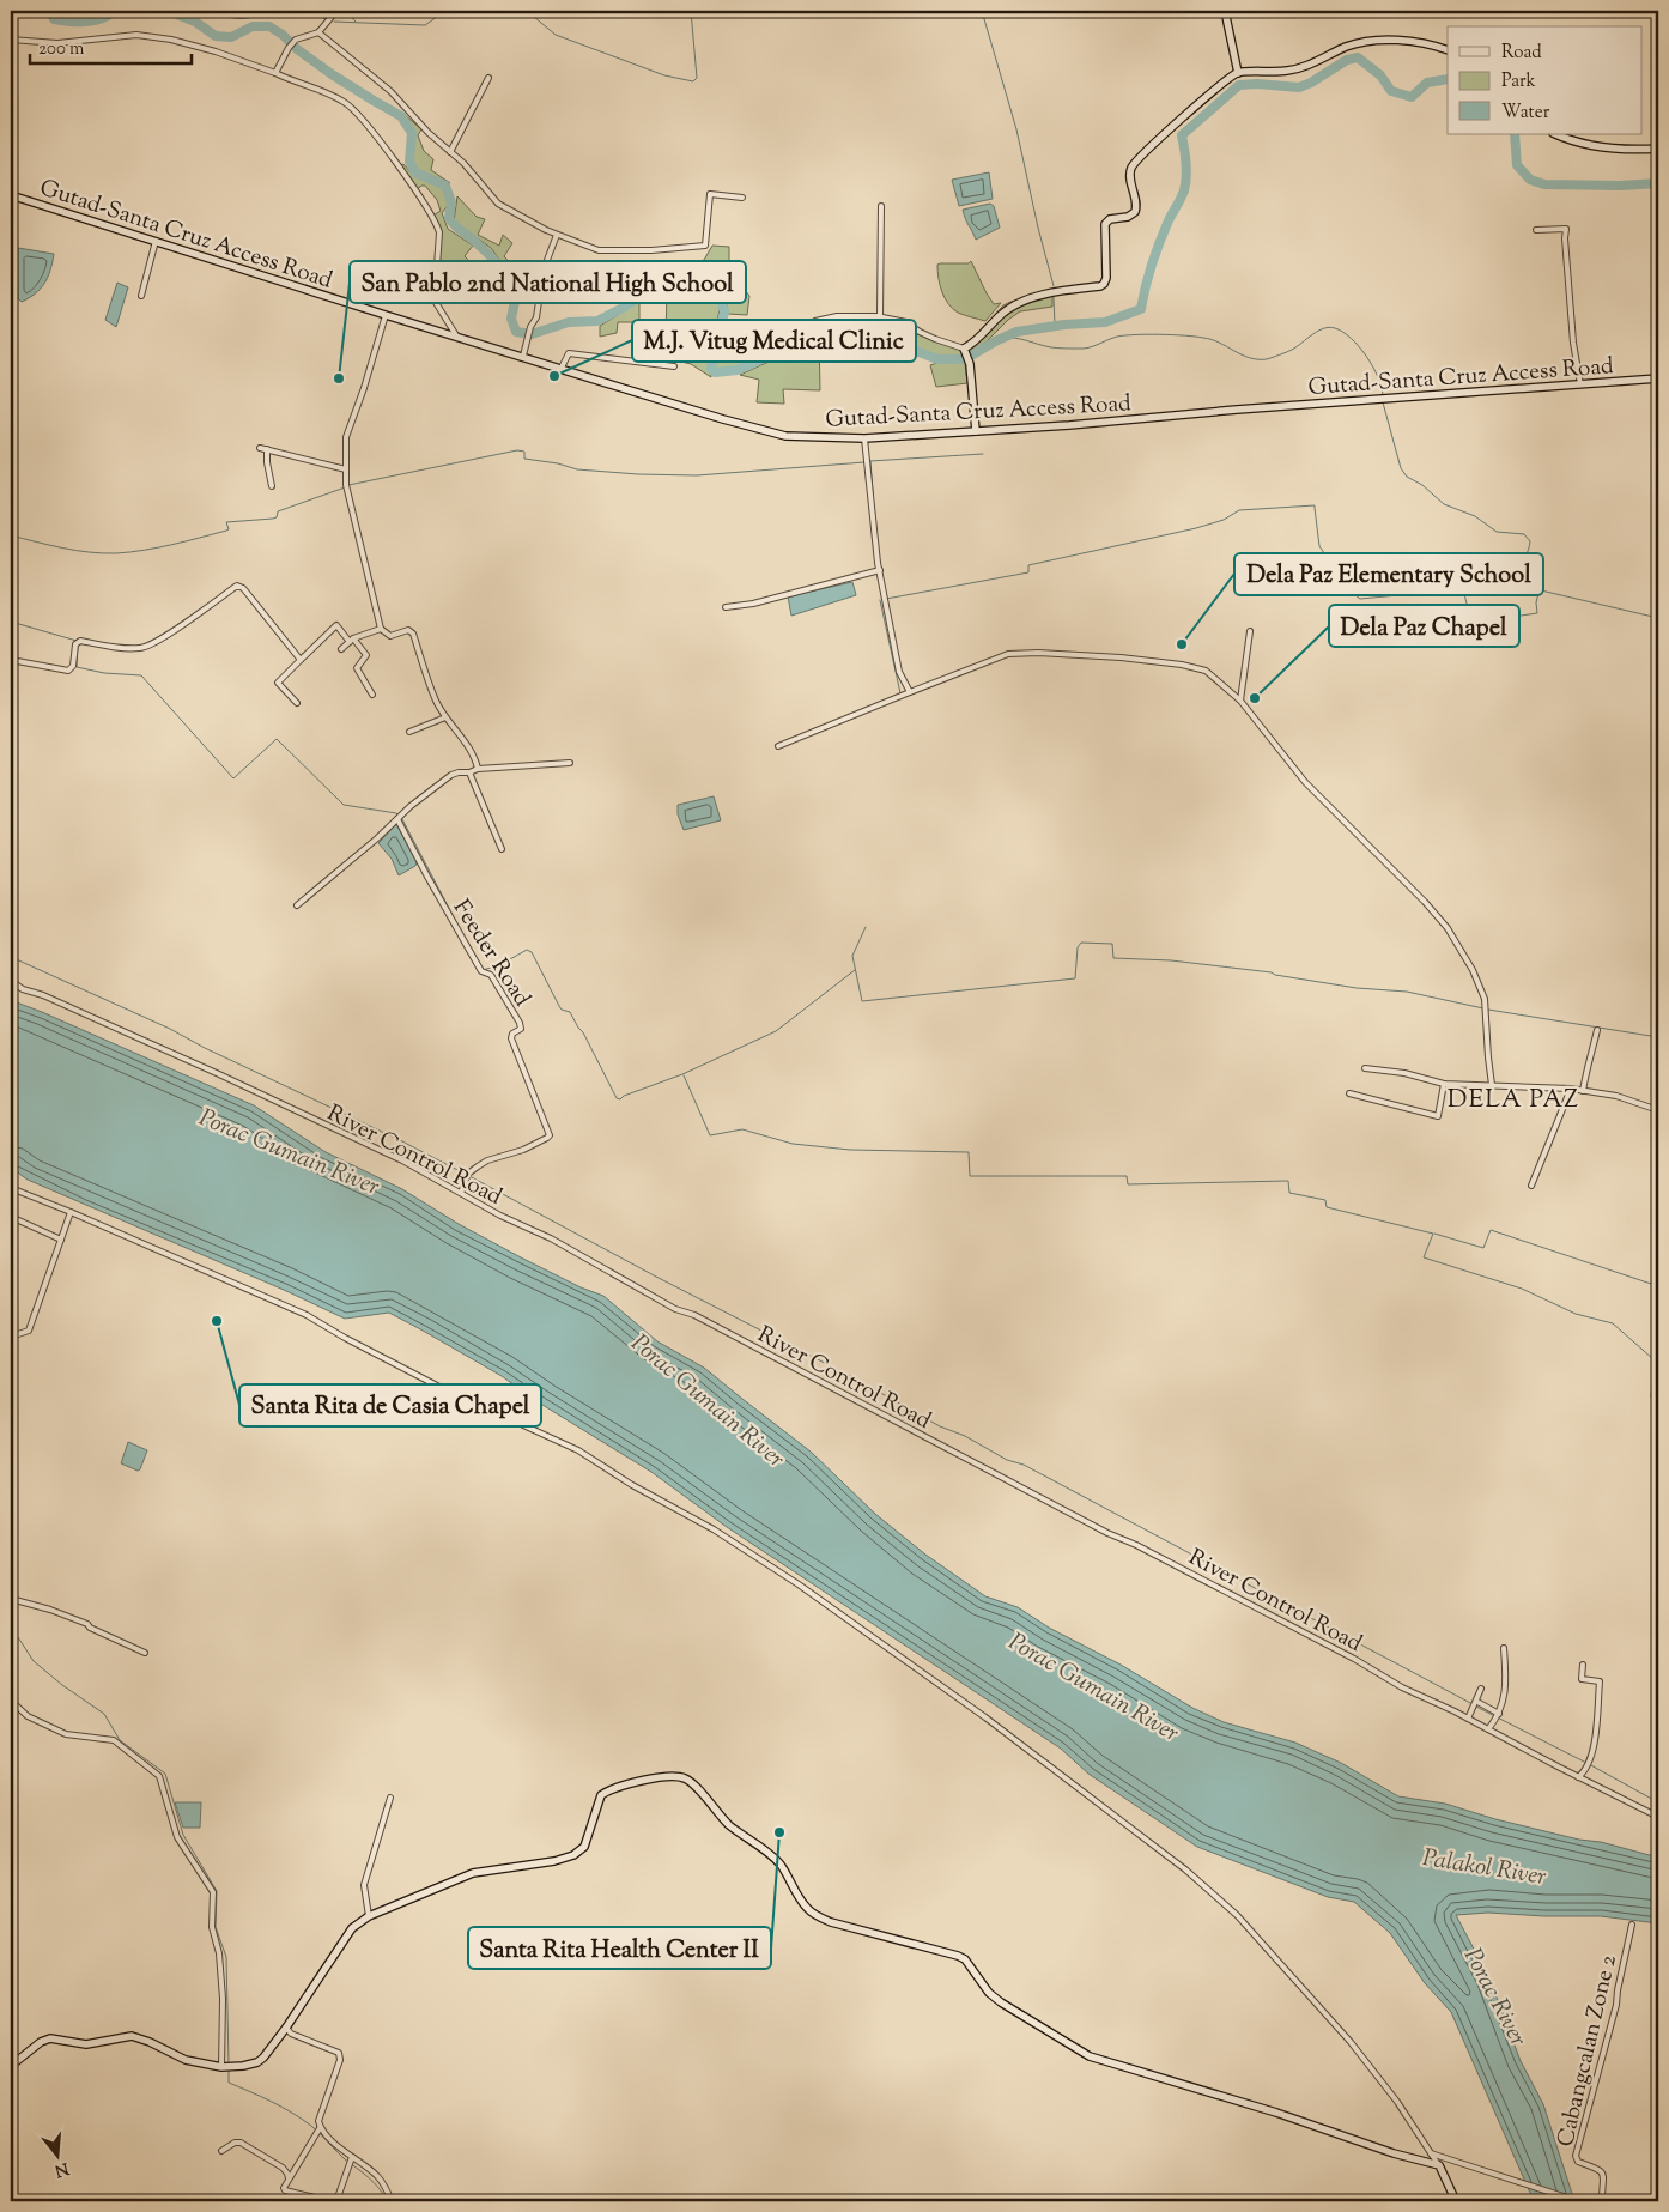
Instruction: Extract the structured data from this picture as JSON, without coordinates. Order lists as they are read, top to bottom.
{
  "streets": {
    "street": [
      "Gutad-Santa Cruz Access Road",
      "Feeder Road",
      "River Control Road",
      "Cabangcalan Zone 2"
    ]
  },
  "crossings": [
    ["Feeder Road", "River Control Road"]
  ],
  "districts": ["DELA PAZ"],
  "water": ["Porac Gumain River", "Palakol River", "Porac River"],
  "places": [
    "M.J. Vitug Medical Clinic",
    "San Pablo 2nd National High School",
    "Dela Paz Elementary School",
    "Dela Paz Chapel",
    "Santa Rita de Casia Chapel",
    "Santa Rita Health Center II"
  ],
  "legend": ["Road", "Park", "Water"],
  "scale_bar": "200 m",
  "north": "bottom"
}
